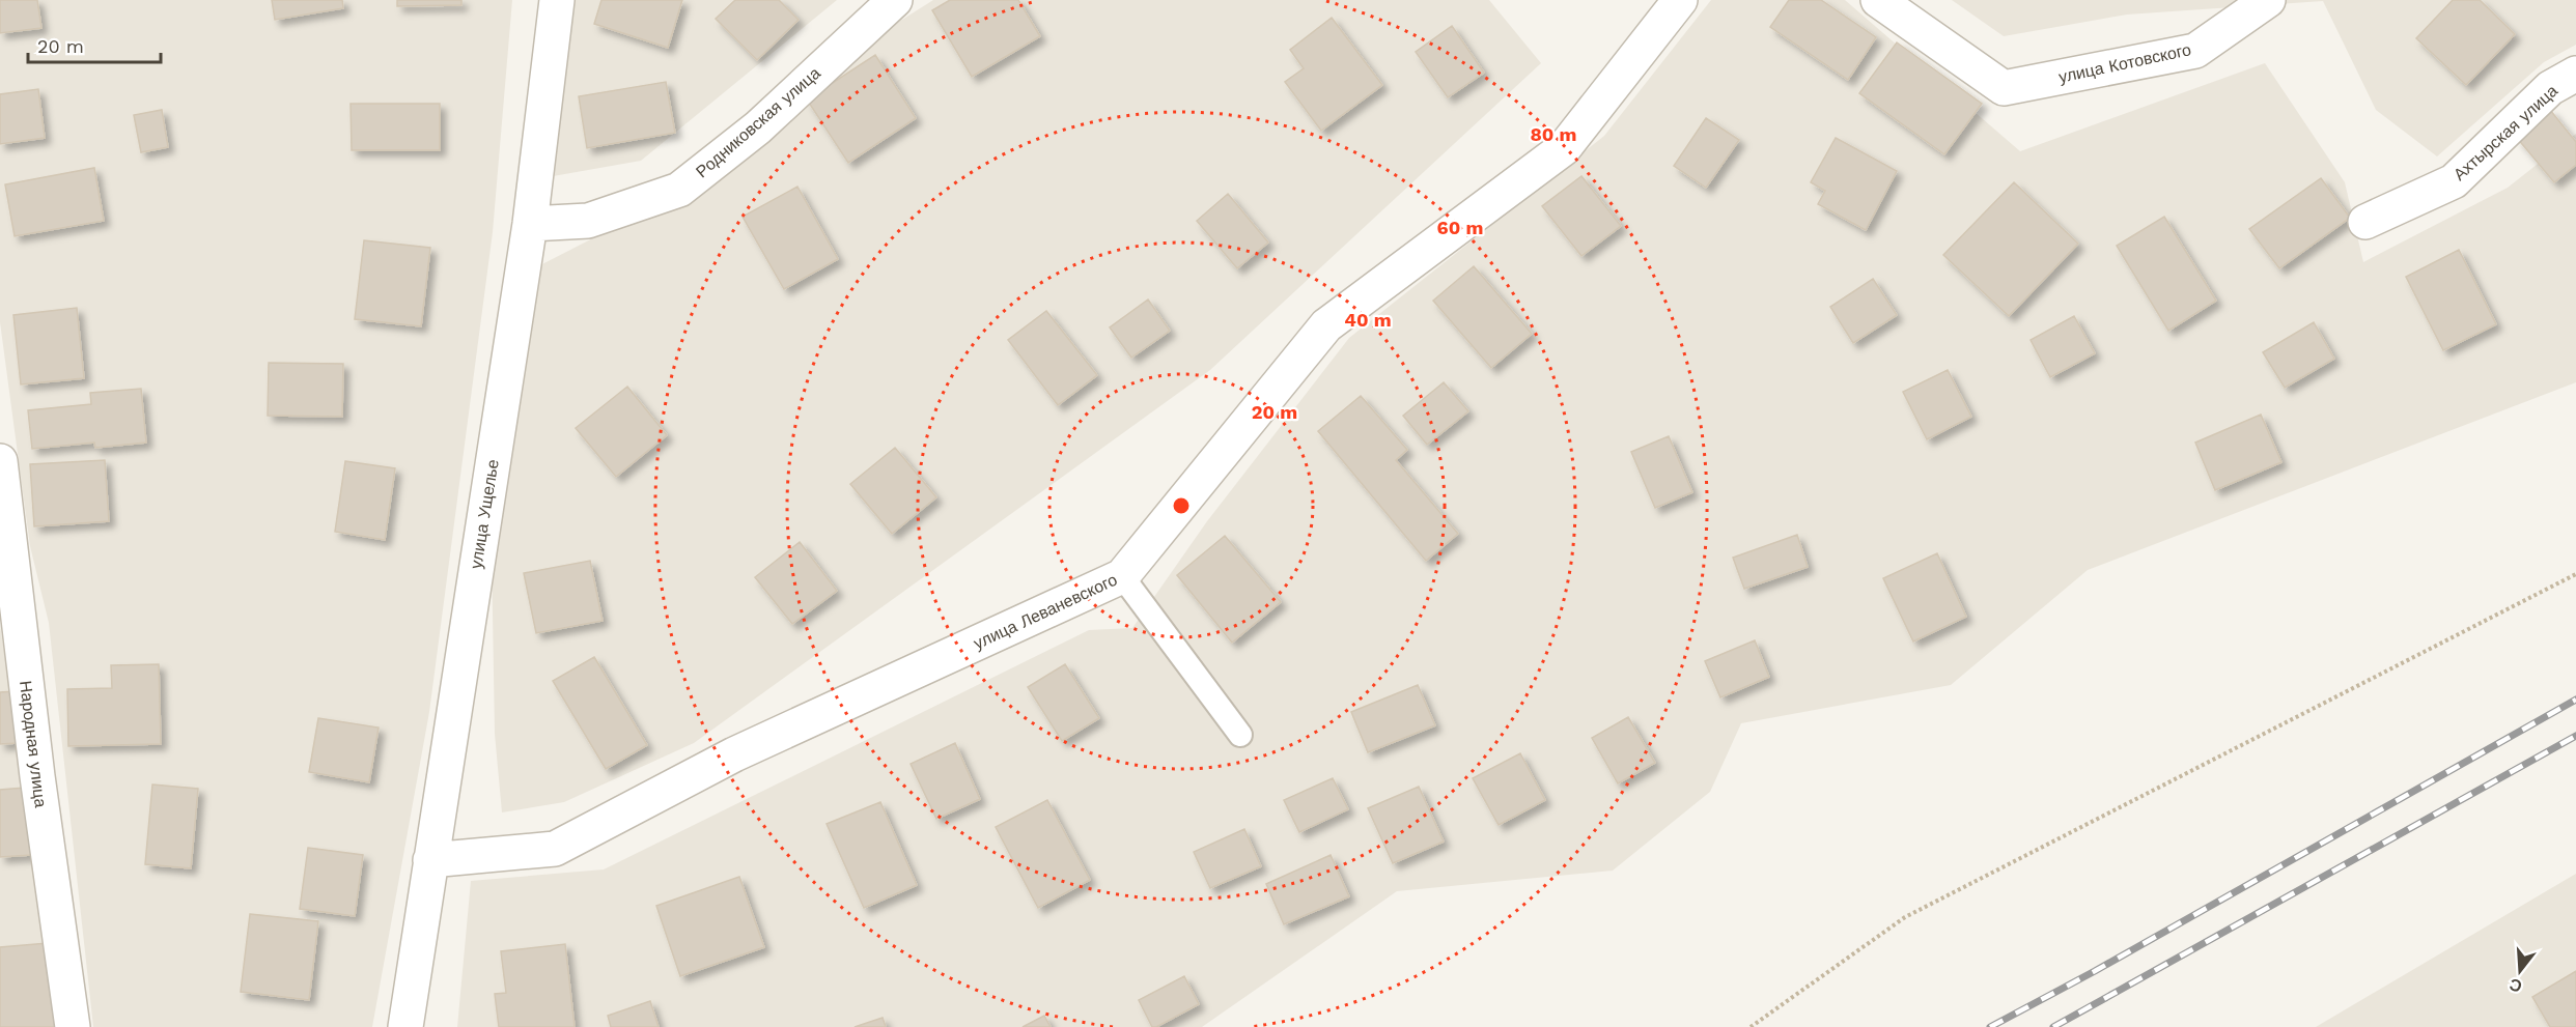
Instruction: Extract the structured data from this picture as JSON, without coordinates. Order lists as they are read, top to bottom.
{
  "streets": {
    "street": [
      "улица Котовского",
      "Родниковская улица",
      "Ахтырская улица",
      "улица Ущелье",
      "улица Леваневского",
      "Народная улица"
    ]
  },
  "crossings": [
    ["Родниковская улица", "улица Ущелье"],
    ["улица Ущелье", "улица Леваневского"]
  ],
  "scale_bar": "20 m",
  "north": "bottom",
  "rings": [
    "80 m",
    "60 m",
    "40 m",
    "20 m"
  ]
}
